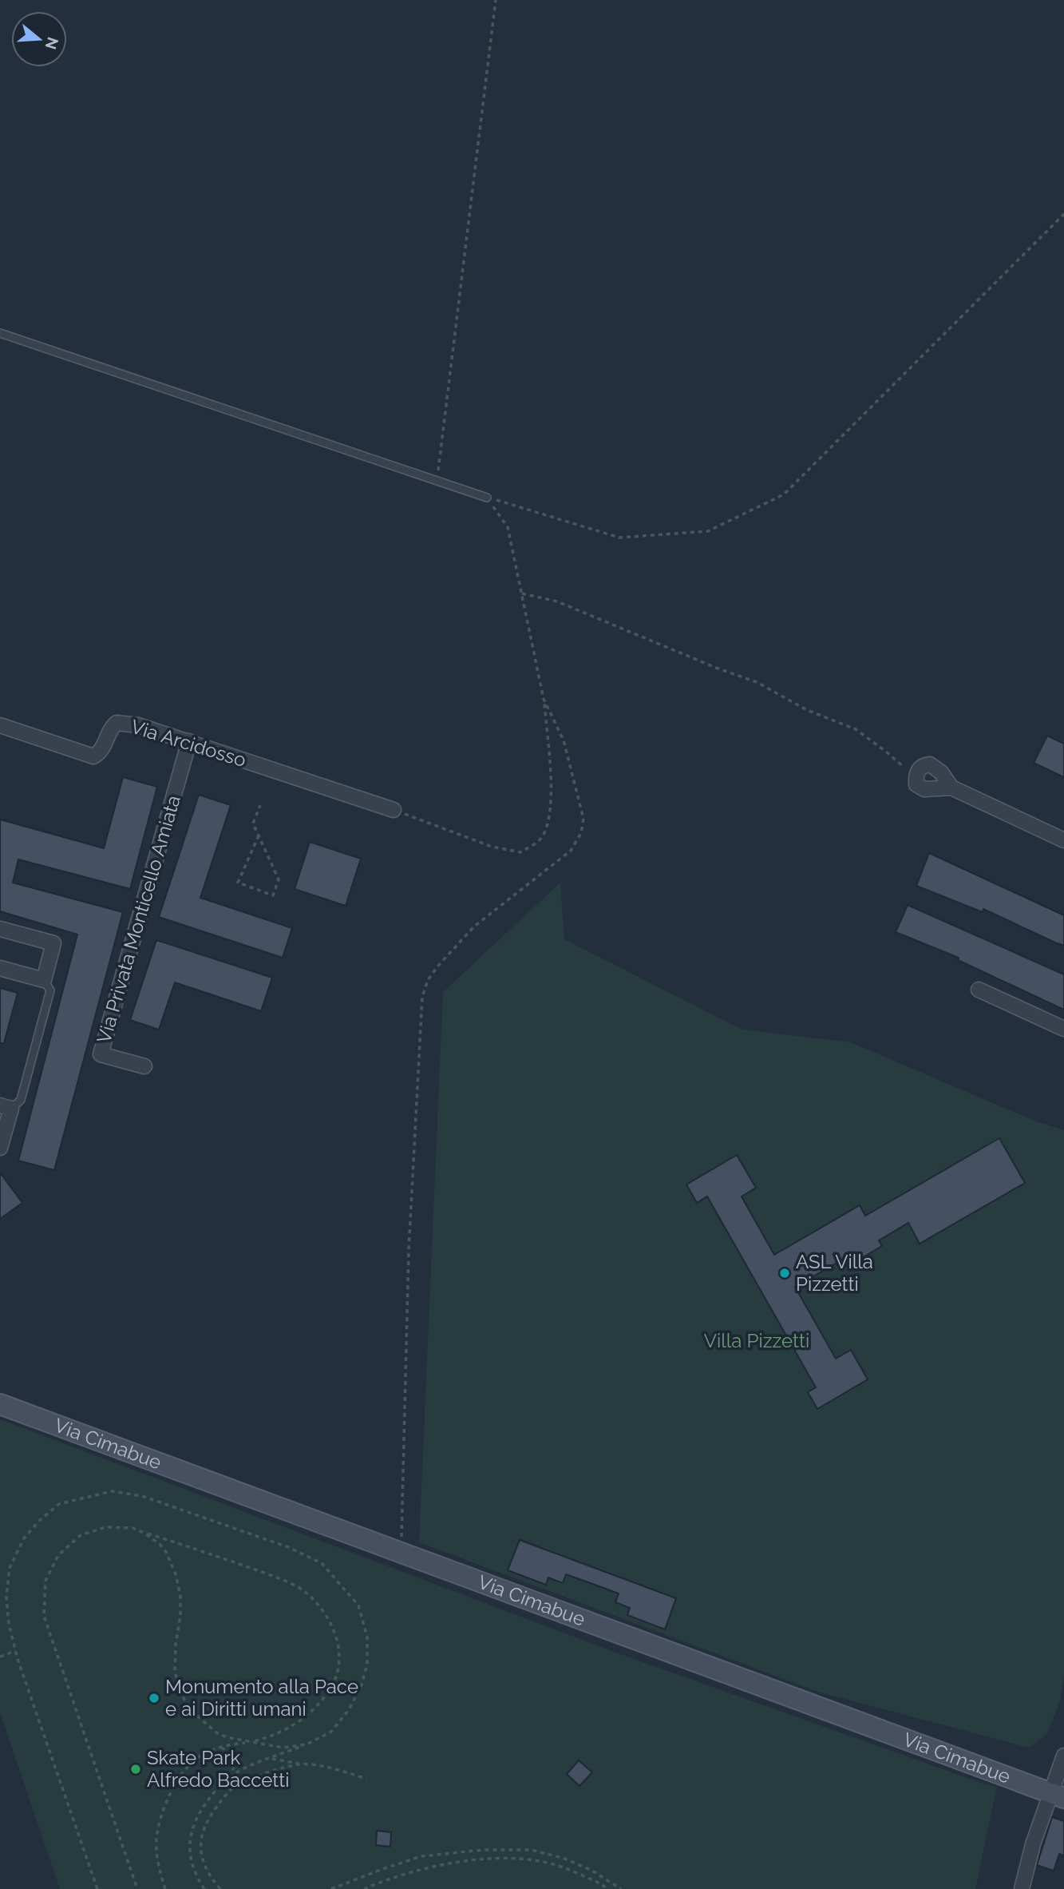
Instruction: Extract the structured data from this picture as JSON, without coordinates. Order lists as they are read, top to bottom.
{
  "streets": {
    "main road": ["Via Cimabue"],
    "street": ["Via Arcidosso", "Via Privata Monticello Amiata"]
  },
  "crossings": [
    ["Via Arcidosso", "Via Privata Monticello Amiata"]
  ],
  "parks": ["Villa Pizzetti"],
  "places": ["ASL Villa Pizzetti", "Monumento alla Pace e ai Diritti umani", "Skate Park Alfredo Baccetti"],
  "north": "right"
}
